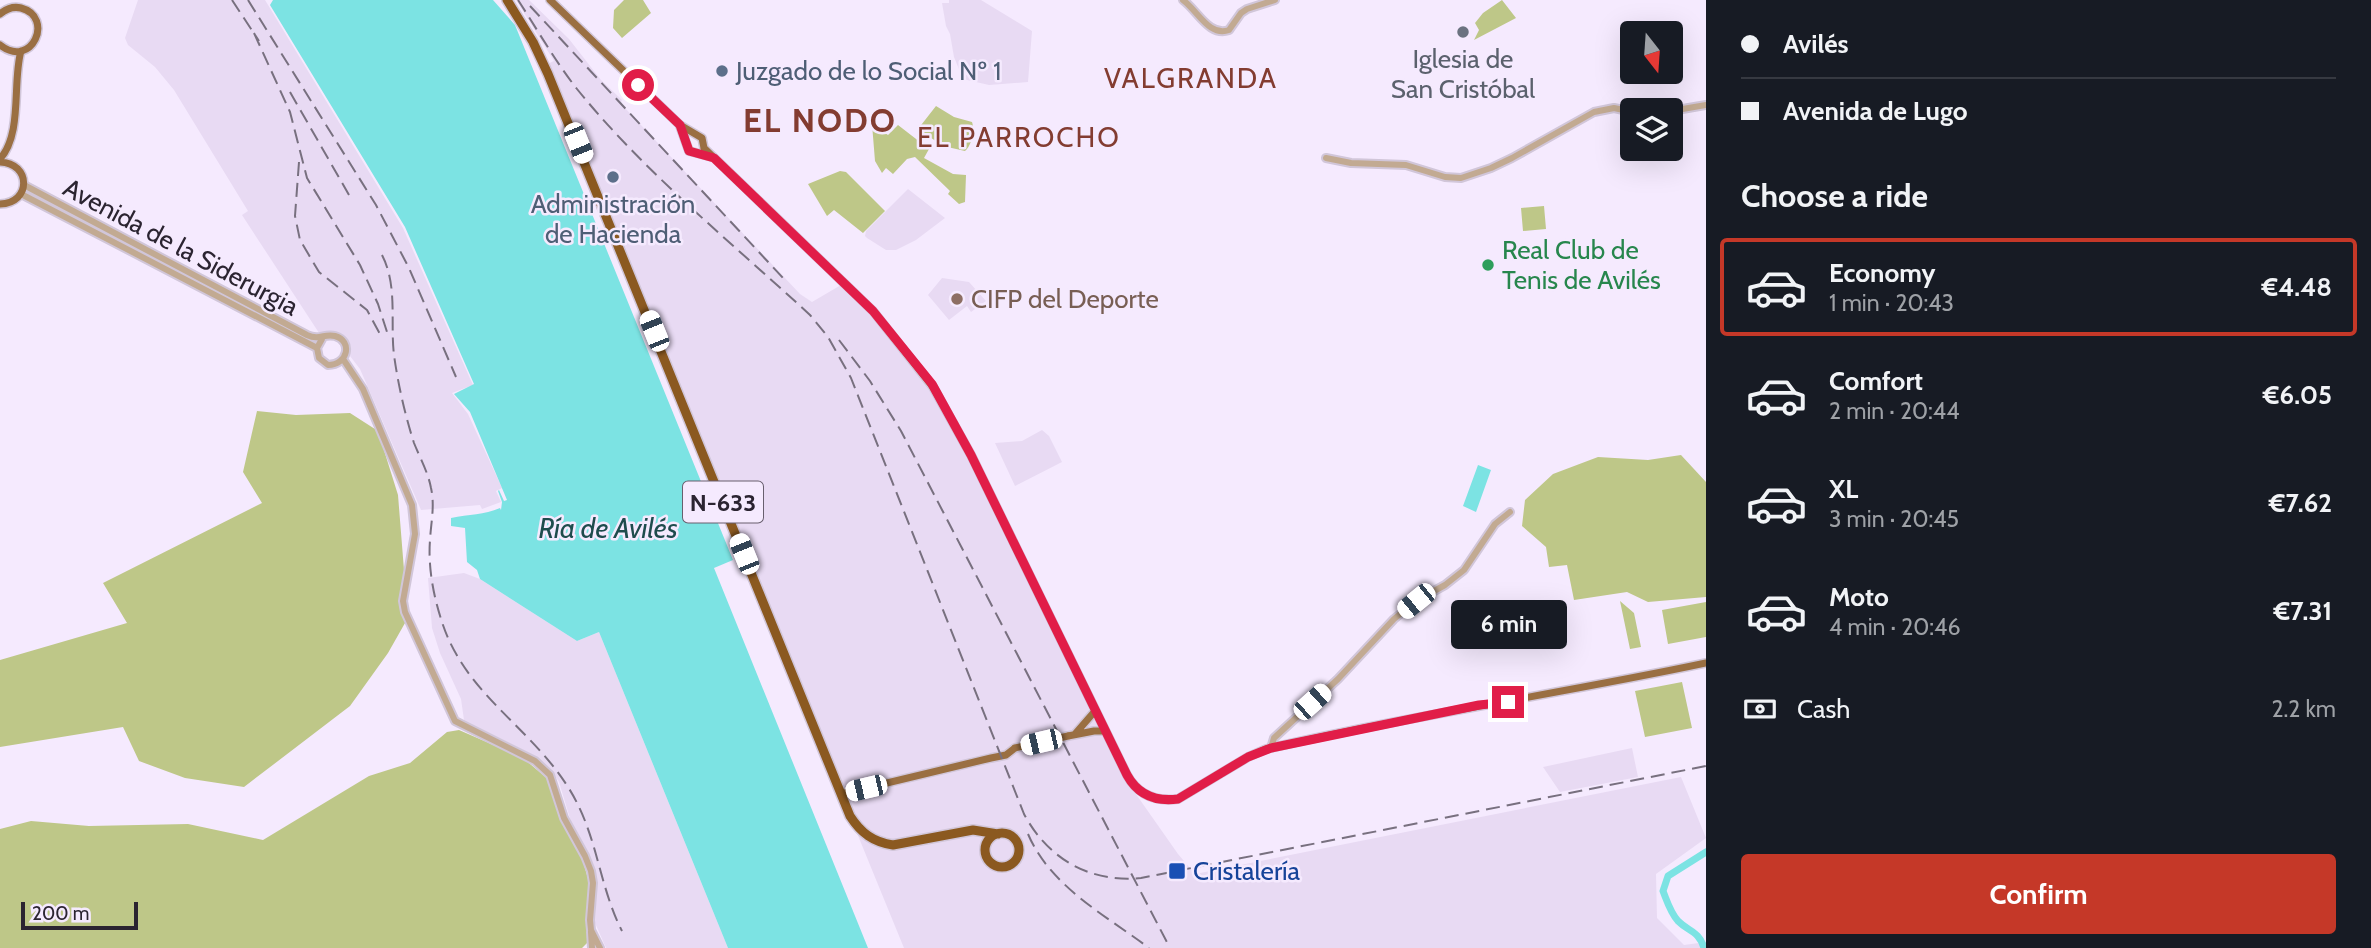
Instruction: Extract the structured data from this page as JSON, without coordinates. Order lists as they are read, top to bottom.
{
  "streets": {
    "highway": ["N-633"],
    "street": ["Avenida de la Siderurgia"]
  },
  "districts": ["VALGRANDA", "EL NODO", "EL PARROCHO"],
  "water": ["Ría de Avilés"],
  "places": {
    "other": [
      "Iglesia de San Cristóbal",
      "Juzgado de lo Social Nº 1",
      "Administración de Hacienda",
      "Real Club de Tenis de Avilés",
      "CIFP del Deporte"
    ],
    "transit": ["Cristalería"]
  },
  "scale_bar": "200 m",
  "north": "bottom",
  "page": {
    "banner": ["Avilés", "Avenida de Lugo"],
    "heading": "Choose a ride",
    "list": [
      {
        "name": "Economy",
        "note": "1 min · 20:43",
        "value": "€4.48"
      },
      {
        "name": "Comfort",
        "note": "2 min · 20:44",
        "value": "€6.05"
      },
      {
        "name": "XL",
        "note": "3 min · 20:45",
        "value": "€7.62"
      },
      {
        "name": "Moto",
        "note": "4 min · 20:46",
        "value": "€7.31"
      }
    ],
    "bubble": "6 min",
    "pay": ["Cash", "2.2 km"],
    "buttons": "Confirm",
    "scale": "200 m"
  }
}
